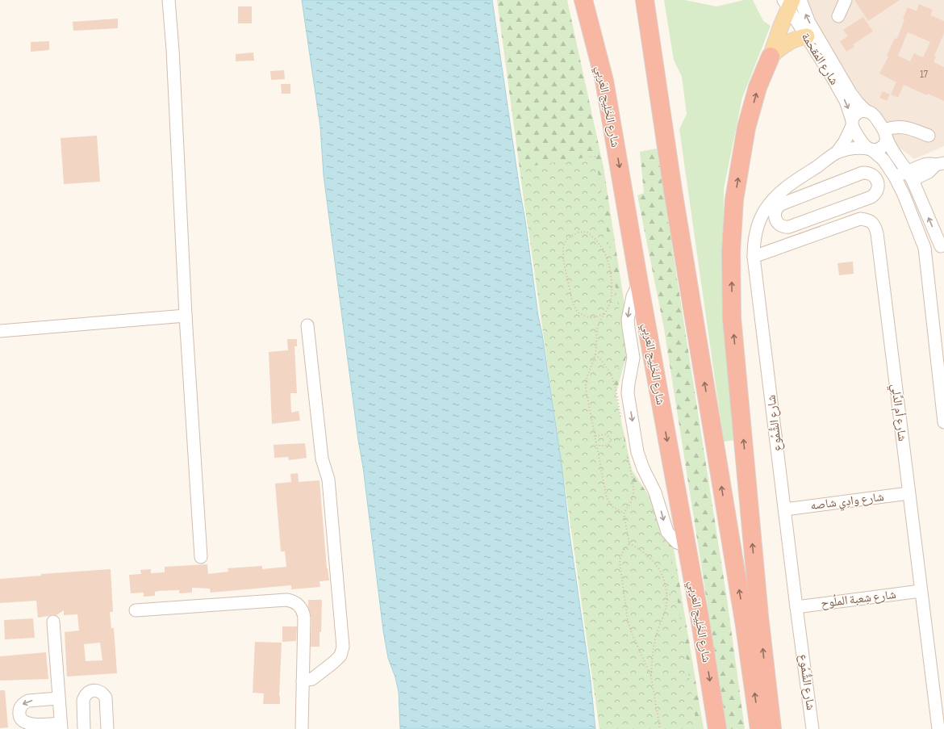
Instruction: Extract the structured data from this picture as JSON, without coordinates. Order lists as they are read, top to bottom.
{
  "streets": {
    "highway": ["شارع الخَلِيج العَربِي"],
    "street": [
      "شارع المَقحَمة",
      "شارع أم الدِّلِي",
      "شارع الشُّمُوع",
      "شارع وادِي شاصه",
      "شارع شِعبة الملُوح"
    ]
  },
  "crossings": [
    ["شارع المَقحَمة", "شارع الشُّمُوع"],
    ["شارع أم الدِّلِي", "شارع الشُّمُوع"],
    ["شارع أم الدِّلِي", "شارع وادِي شاصه"],
    ["شارع أم الدِّلِي", "شارع شِعبة الملُوح"],
    ["شارع الشُّمُوع", "شارع وادِي شاصه"],
    ["شارع الشُّمُوع", "شارع شِعبة الملُوح"]
  ],
  "house_numbers": ["17"]
}
